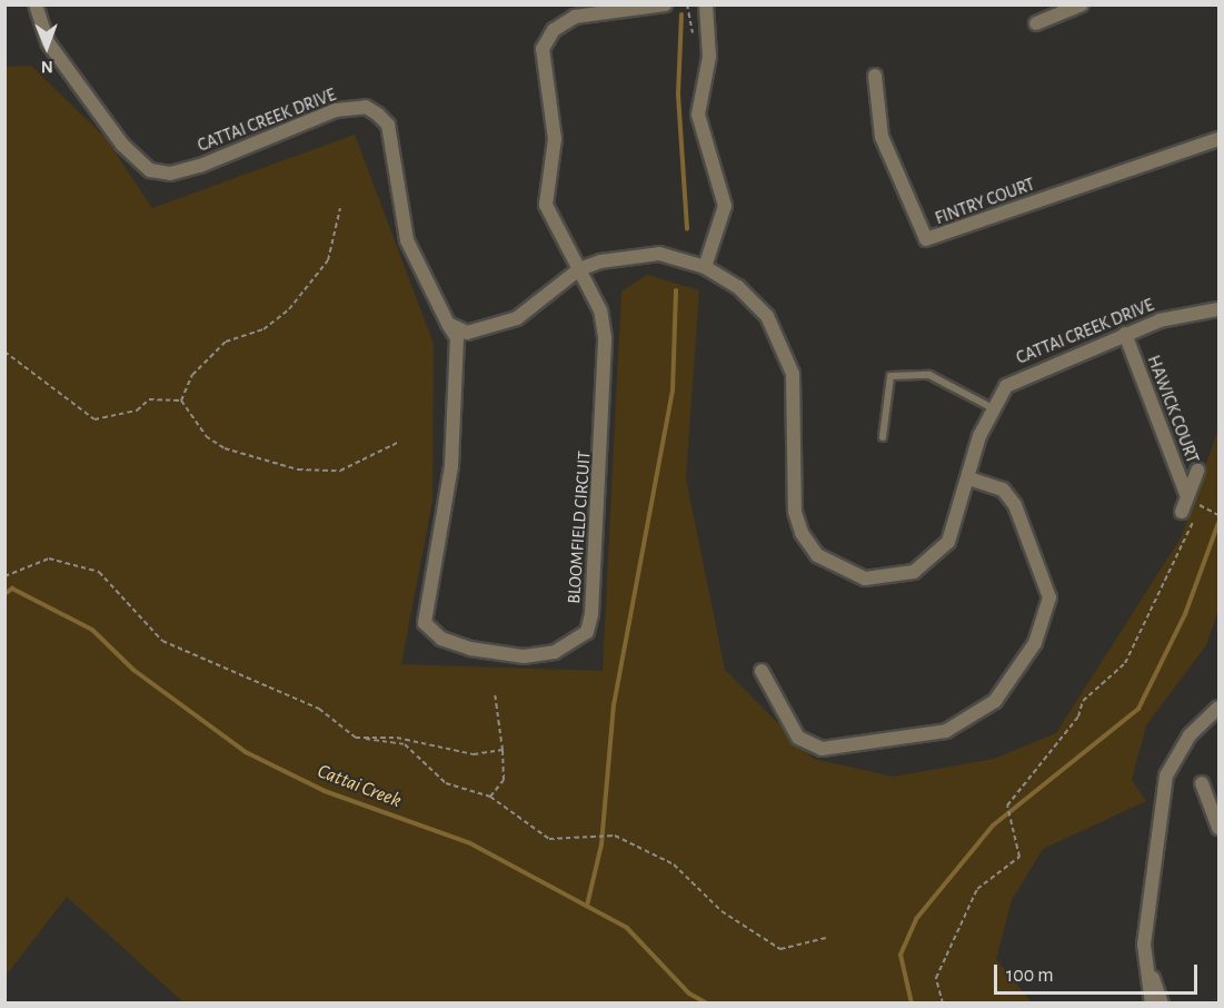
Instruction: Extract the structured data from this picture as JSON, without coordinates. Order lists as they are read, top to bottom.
{
  "streets": {
    "street": [
      "CATTAI CREEK DRIVE",
      "FINTRY COURT",
      "HAWICK COURT",
      "BLOOMFIELD CIRCUIT"
    ]
  },
  "crossings": [
    ["CATTAI CREEK DRIVE", "HAWICK COURT"],
    ["CATTAI CREEK DRIVE", "BLOOMFIELD CIRCUIT"]
  ],
  "water": ["Cattai Creek"],
  "scale_bar": "100 m",
  "north": "bottom"
}
